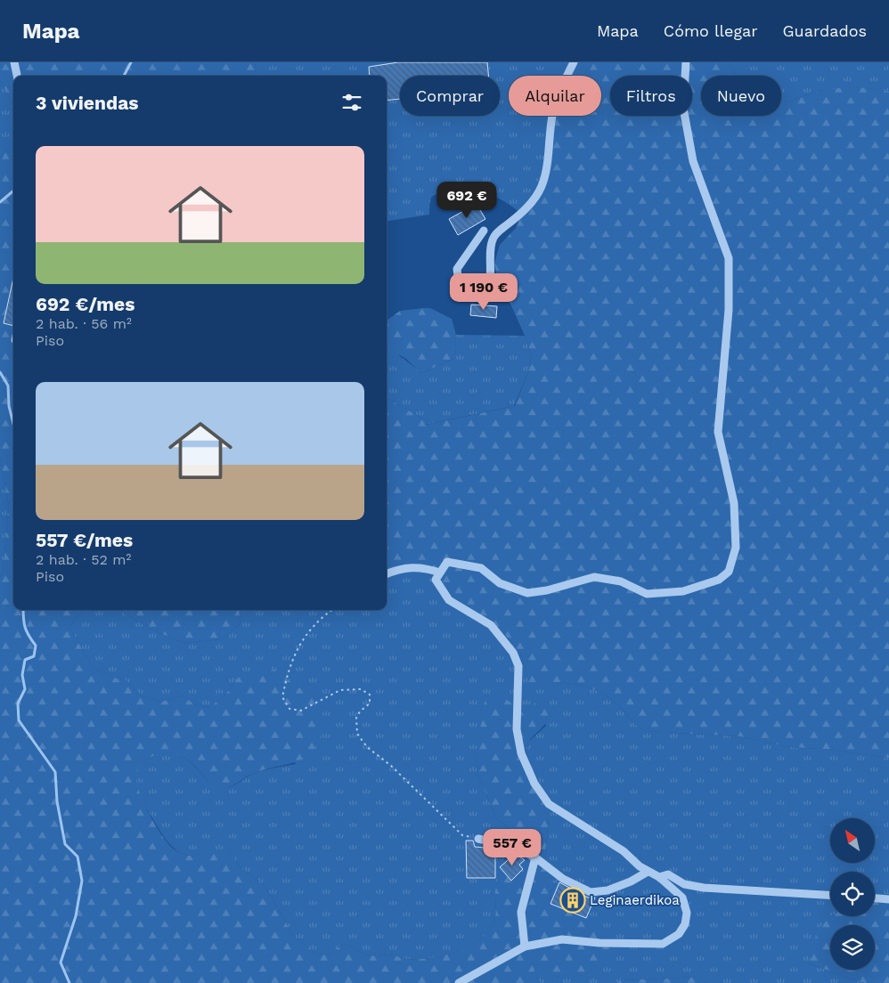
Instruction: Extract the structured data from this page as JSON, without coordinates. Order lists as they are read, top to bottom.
{
  "places": {
    "building": ["Leginaerdikoa"]
  },
  "north": "top left",
  "page": {
    "header": "Mapa",
    "nav": ["Mapa", "Cómo llegar", "Guardados"],
    "chip": [
      "Comprar",
      "Alquilar",
      "Filtros",
      "Nuevo"
    ],
    "heading": "3 viviendas",
    "list": [
      {
        "name": "692 €/mes",
        "note": "2 hab. · 56 m² · Piso"
      },
      {
        "name": "557 €/mes",
        "note": "2 hab. · 52 m² · Piso"
      }
    ],
    "price": ["692 €", "1 190 €", "557 €"]
  }
}
